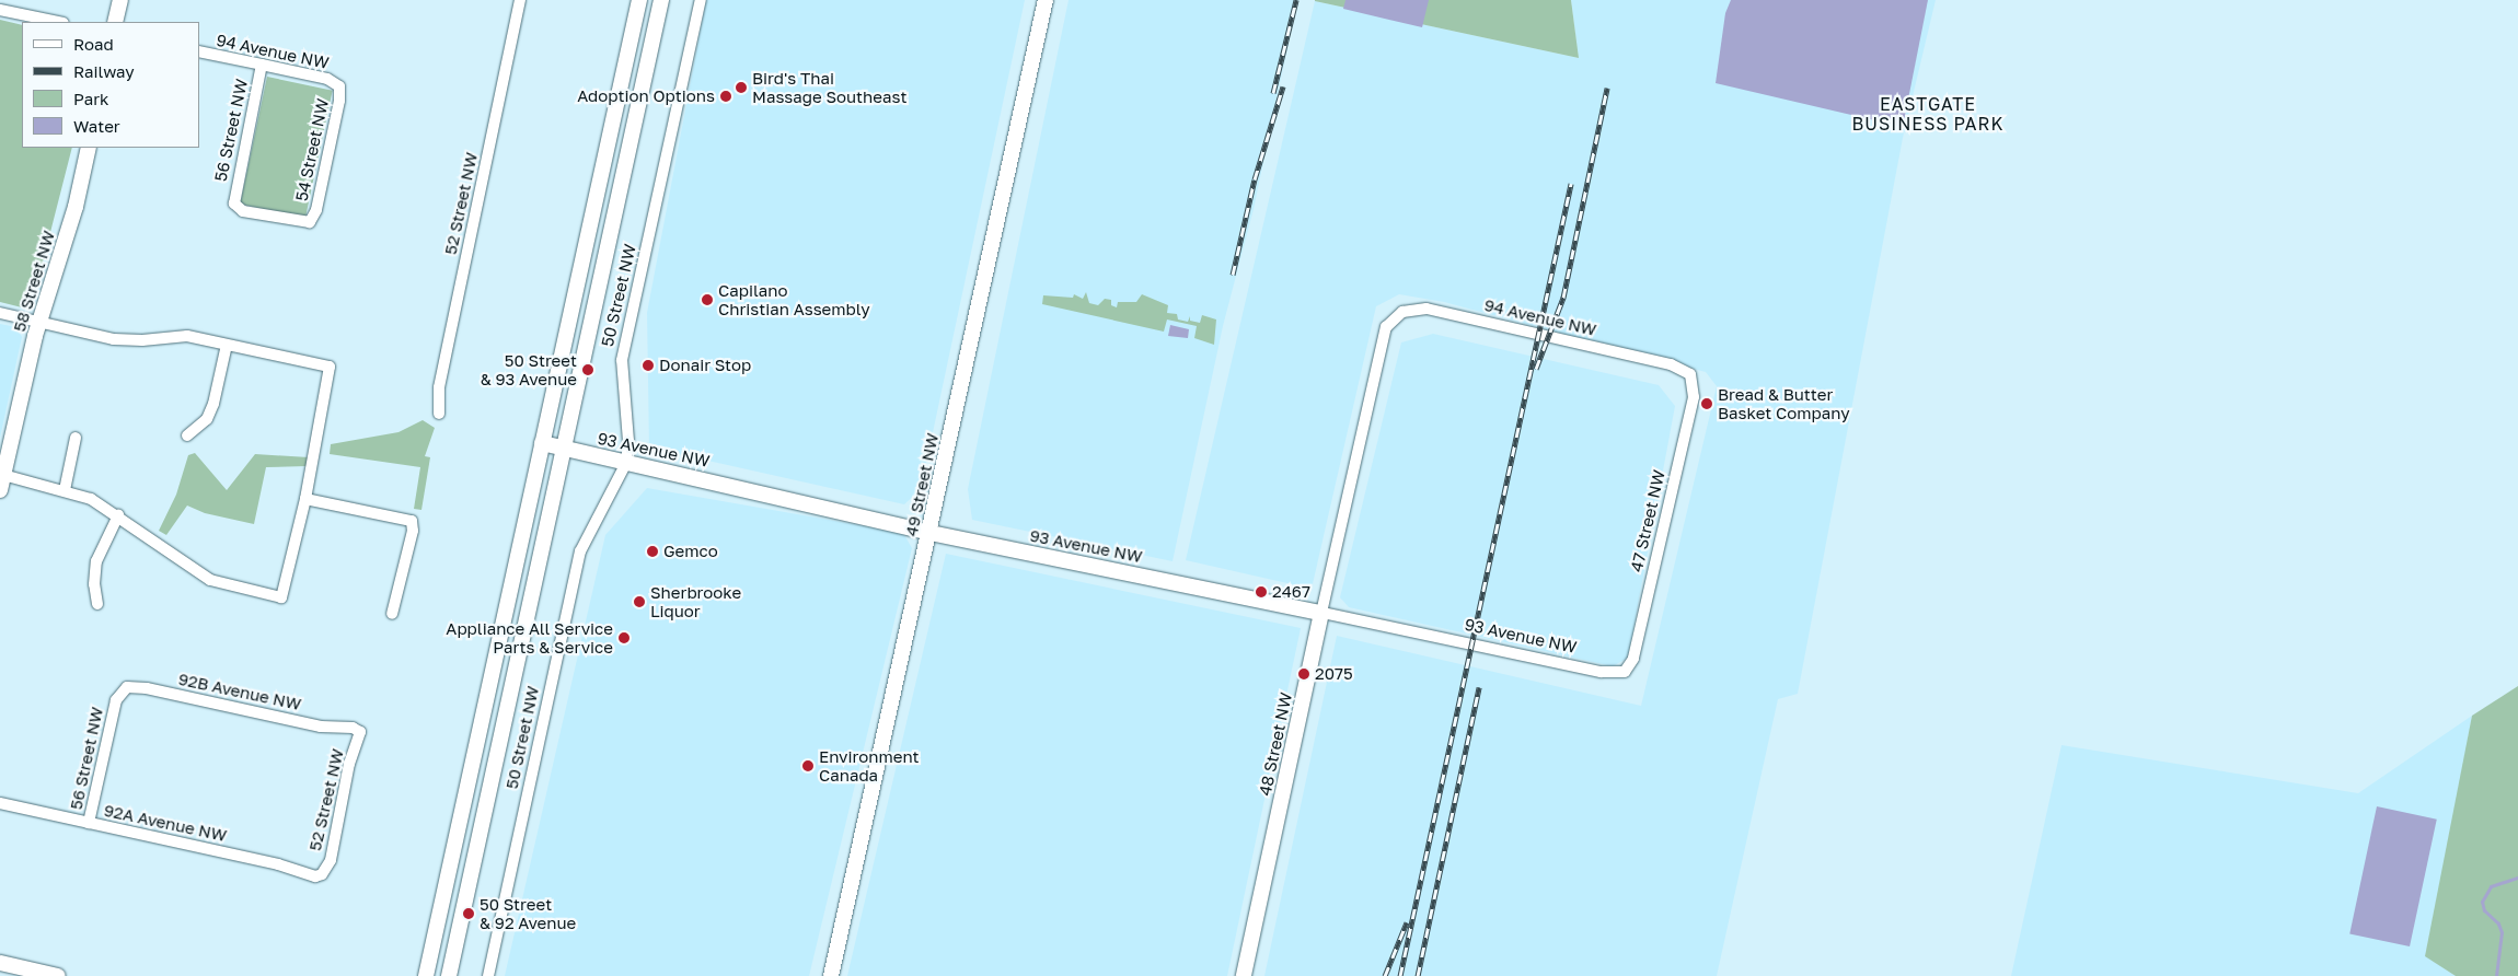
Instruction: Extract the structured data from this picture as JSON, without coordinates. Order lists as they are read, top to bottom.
{
  "streets": {
    "street": [
      "94 Avenue NW",
      "56 Street NW",
      "54 Street NW",
      "52 Street NW",
      "58 Street NW",
      "50 Street NW",
      "93 Avenue NW",
      "49 Street NW",
      "47 Street NW",
      "92B Avenue NW",
      "48 Street NW",
      "92A Avenue NW"
    ]
  },
  "crossings": [
    ["94 Avenue NW", "56 Street NW"],
    ["94 Avenue NW", "54 Street NW"],
    ["94 Avenue NW", "47 Street NW"],
    ["94 Avenue NW", "48 Street NW"],
    ["56 Street NW", "54 Street NW"],
    ["56 Street NW", "92B Avenue NW"],
    ["56 Street NW", "92A Avenue NW"],
    ["52 Street NW", "92B Avenue NW"],
    ["52 Street NW", "92A Avenue NW"],
    ["50 Street NW", "93 Avenue NW"],
    ["93 Avenue NW", "49 Street NW"],
    ["93 Avenue NW", "47 Street NW"],
    ["93 Avenue NW", "48 Street NW"]
  ],
  "districts": ["EASTGATE BUSINESS PARK"],
  "places": [
    "Bird's Thai Massage Southeast",
    "Adoption Options",
    "Capilano Christian Assembly",
    "Donair Stop",
    "50 Street & 93 Avenue",
    "Bread & Butter Basket Company",
    "Gemco",
    "2467",
    "Sherbrooke Liquor",
    "Appliance All Service Parts & Service",
    "2075",
    "Environment Canada",
    "50 Street & 92 Avenue"
  ],
  "legend": [
    "Road",
    "Railway",
    "Park",
    "Water"
  ]
}
